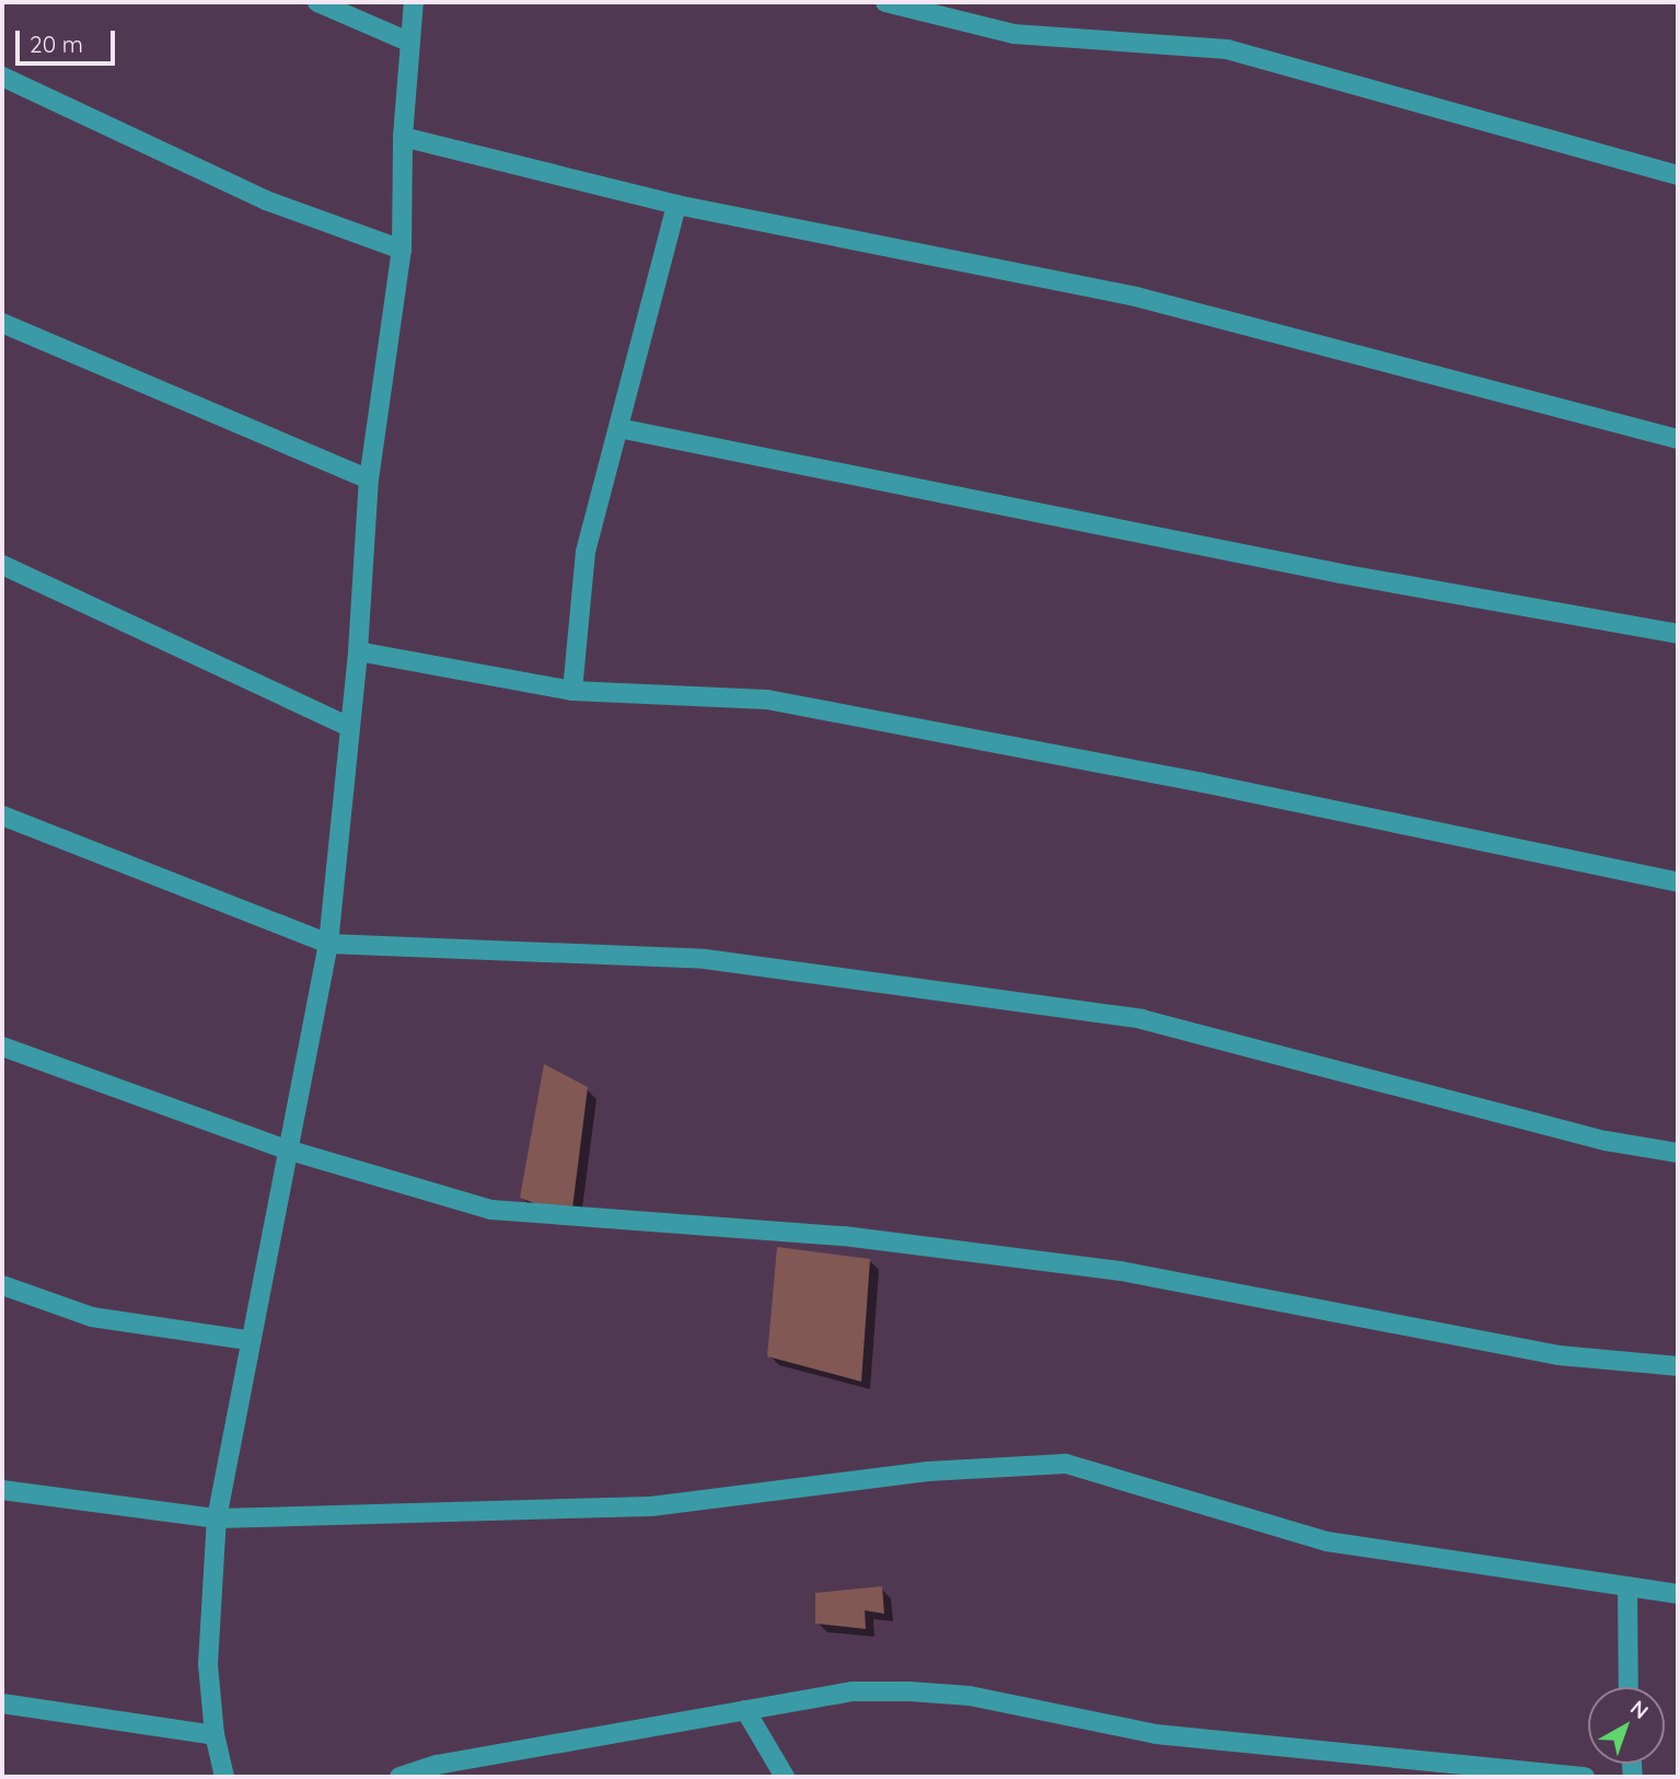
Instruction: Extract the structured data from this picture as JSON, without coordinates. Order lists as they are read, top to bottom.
{
  "scale_bar": "20 m",
  "north": "top right"
}
